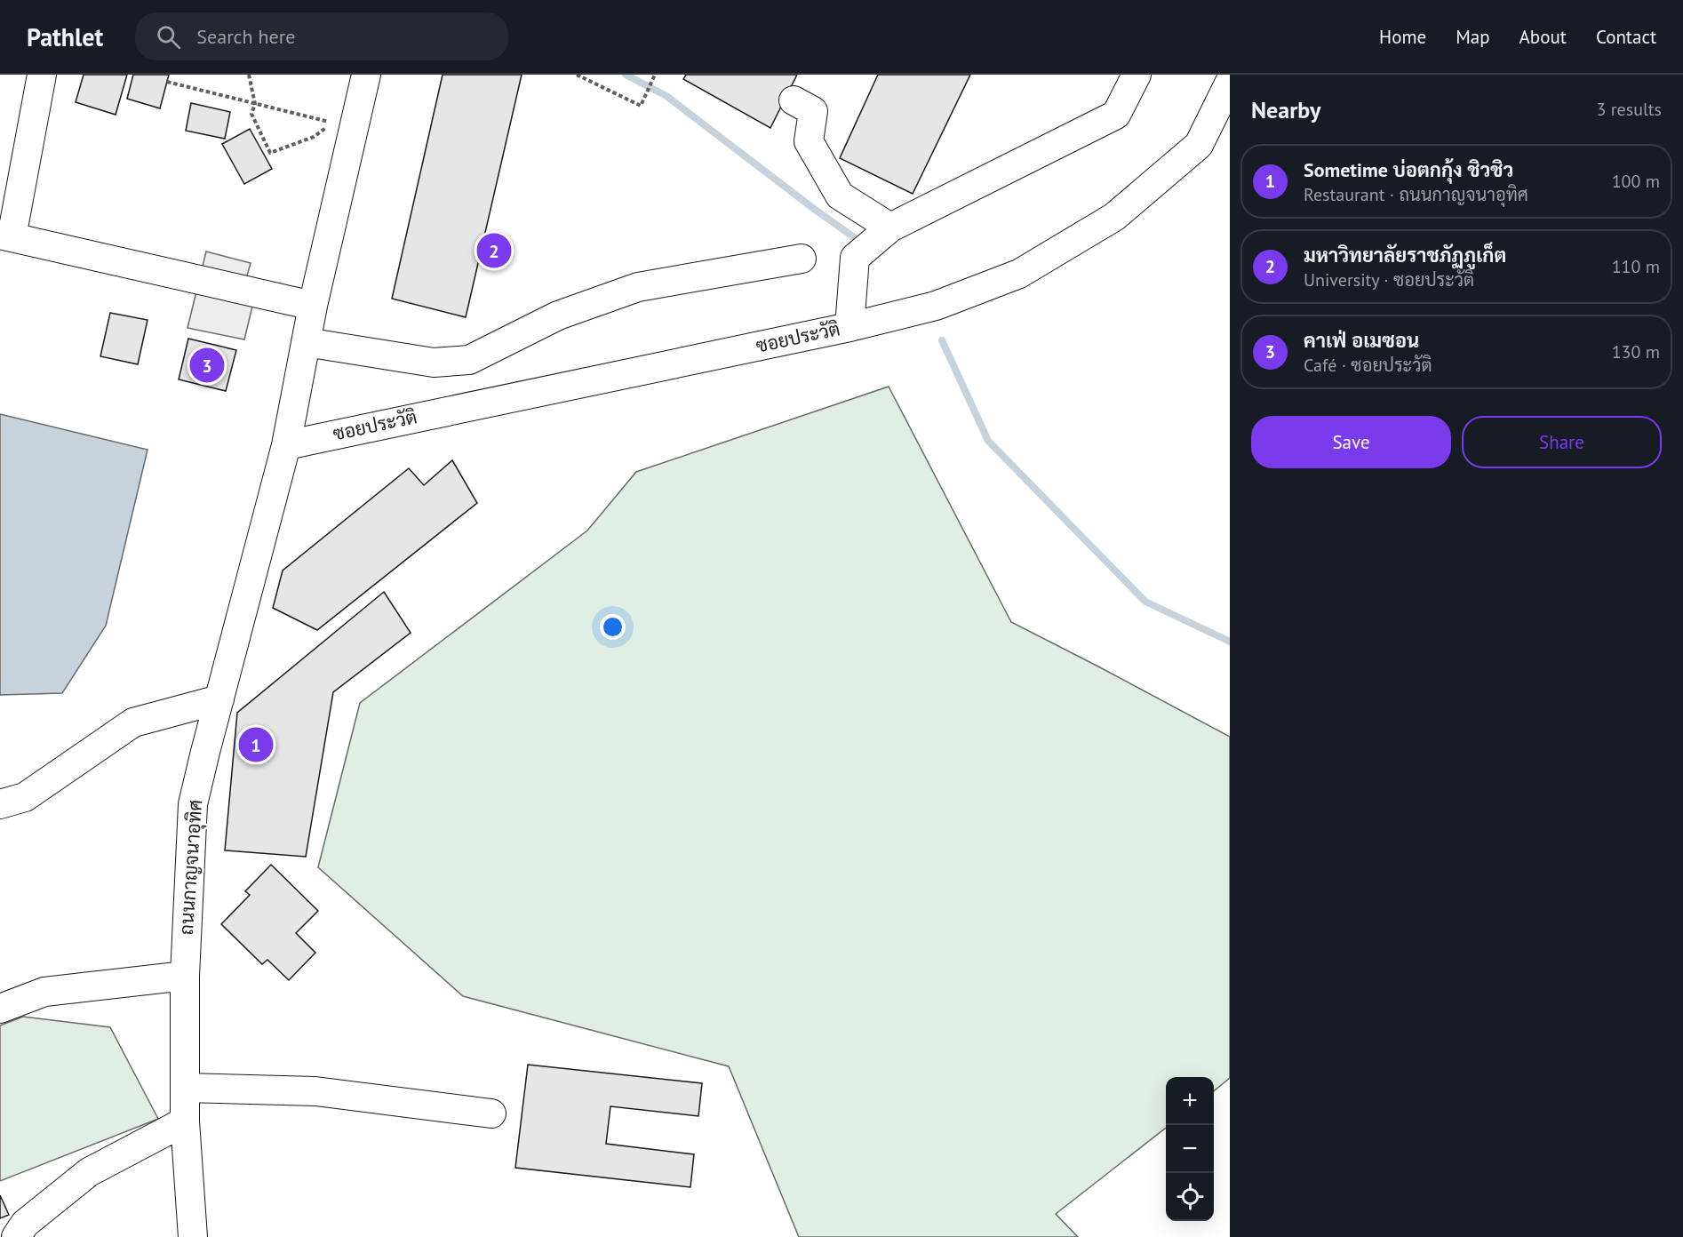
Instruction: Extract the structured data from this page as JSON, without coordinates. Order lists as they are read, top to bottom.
{
  "streets": {
    "street": ["ซอยประวัติ", "ถนนกาญจนาอุทิศ"]
  },
  "crossings": [
    ["ซอยประวัติ", "ถนนกาญจนาอุทิศ"]
  ],
  "page": {
    "header": "Pathlet",
    "search": "Search here",
    "nav": [
      "Home",
      "Map",
      "About",
      "Contact"
    ],
    "heading": ["Nearby", "3 results"],
    "list": [
      {
        "mark": "1",
        "name": "Sometime บ่อตกกุ้ง ชิวชิว",
        "note": "Restaurant · ถนนกาญจนาอุทิศ",
        "value": "100 m"
      },
      {
        "mark": "2",
        "name": "มหาวิทยาลัยราชภัฏภูเก็ต",
        "note": "University · ซอยประวัติ",
        "value": "110 m"
      },
      {
        "mark": "3",
        "name": "คาเฟ่ อเมซอน",
        "note": "Café · ซอยประวัติ",
        "value": "130 m"
      }
    ],
    "pins": ["2", "3", "1"],
    "buttons": ["Save", "Share"],
    "map_buttons": ["+", "−"]
  }
}
